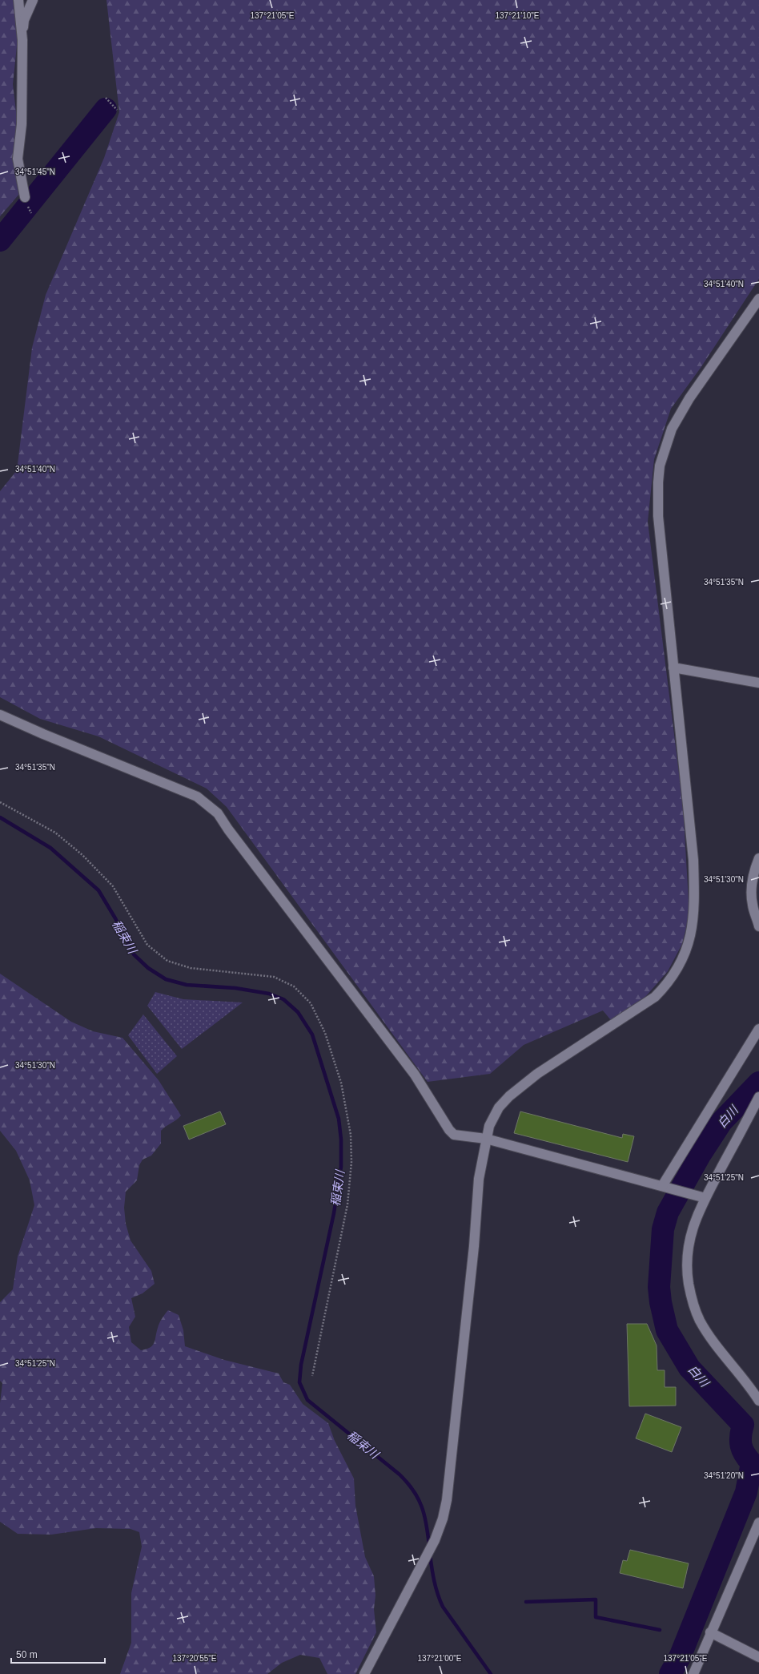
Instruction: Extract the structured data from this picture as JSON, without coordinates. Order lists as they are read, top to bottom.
{
  "water": ["稲束川", "白川"],
  "scale_bar": "50 m",
  "coordinates": [
    "137°21'10\"E",
    "137°21'05\"E",
    "34°51'45\"N",
    "34°51'40\"N",
    "34°51'35\"N",
    "34°51'30\"N",
    "34°51'25\"N",
    "34°51'20\"N",
    "137°20'55\"E",
    "137°21'00\"E"
  ]
}
